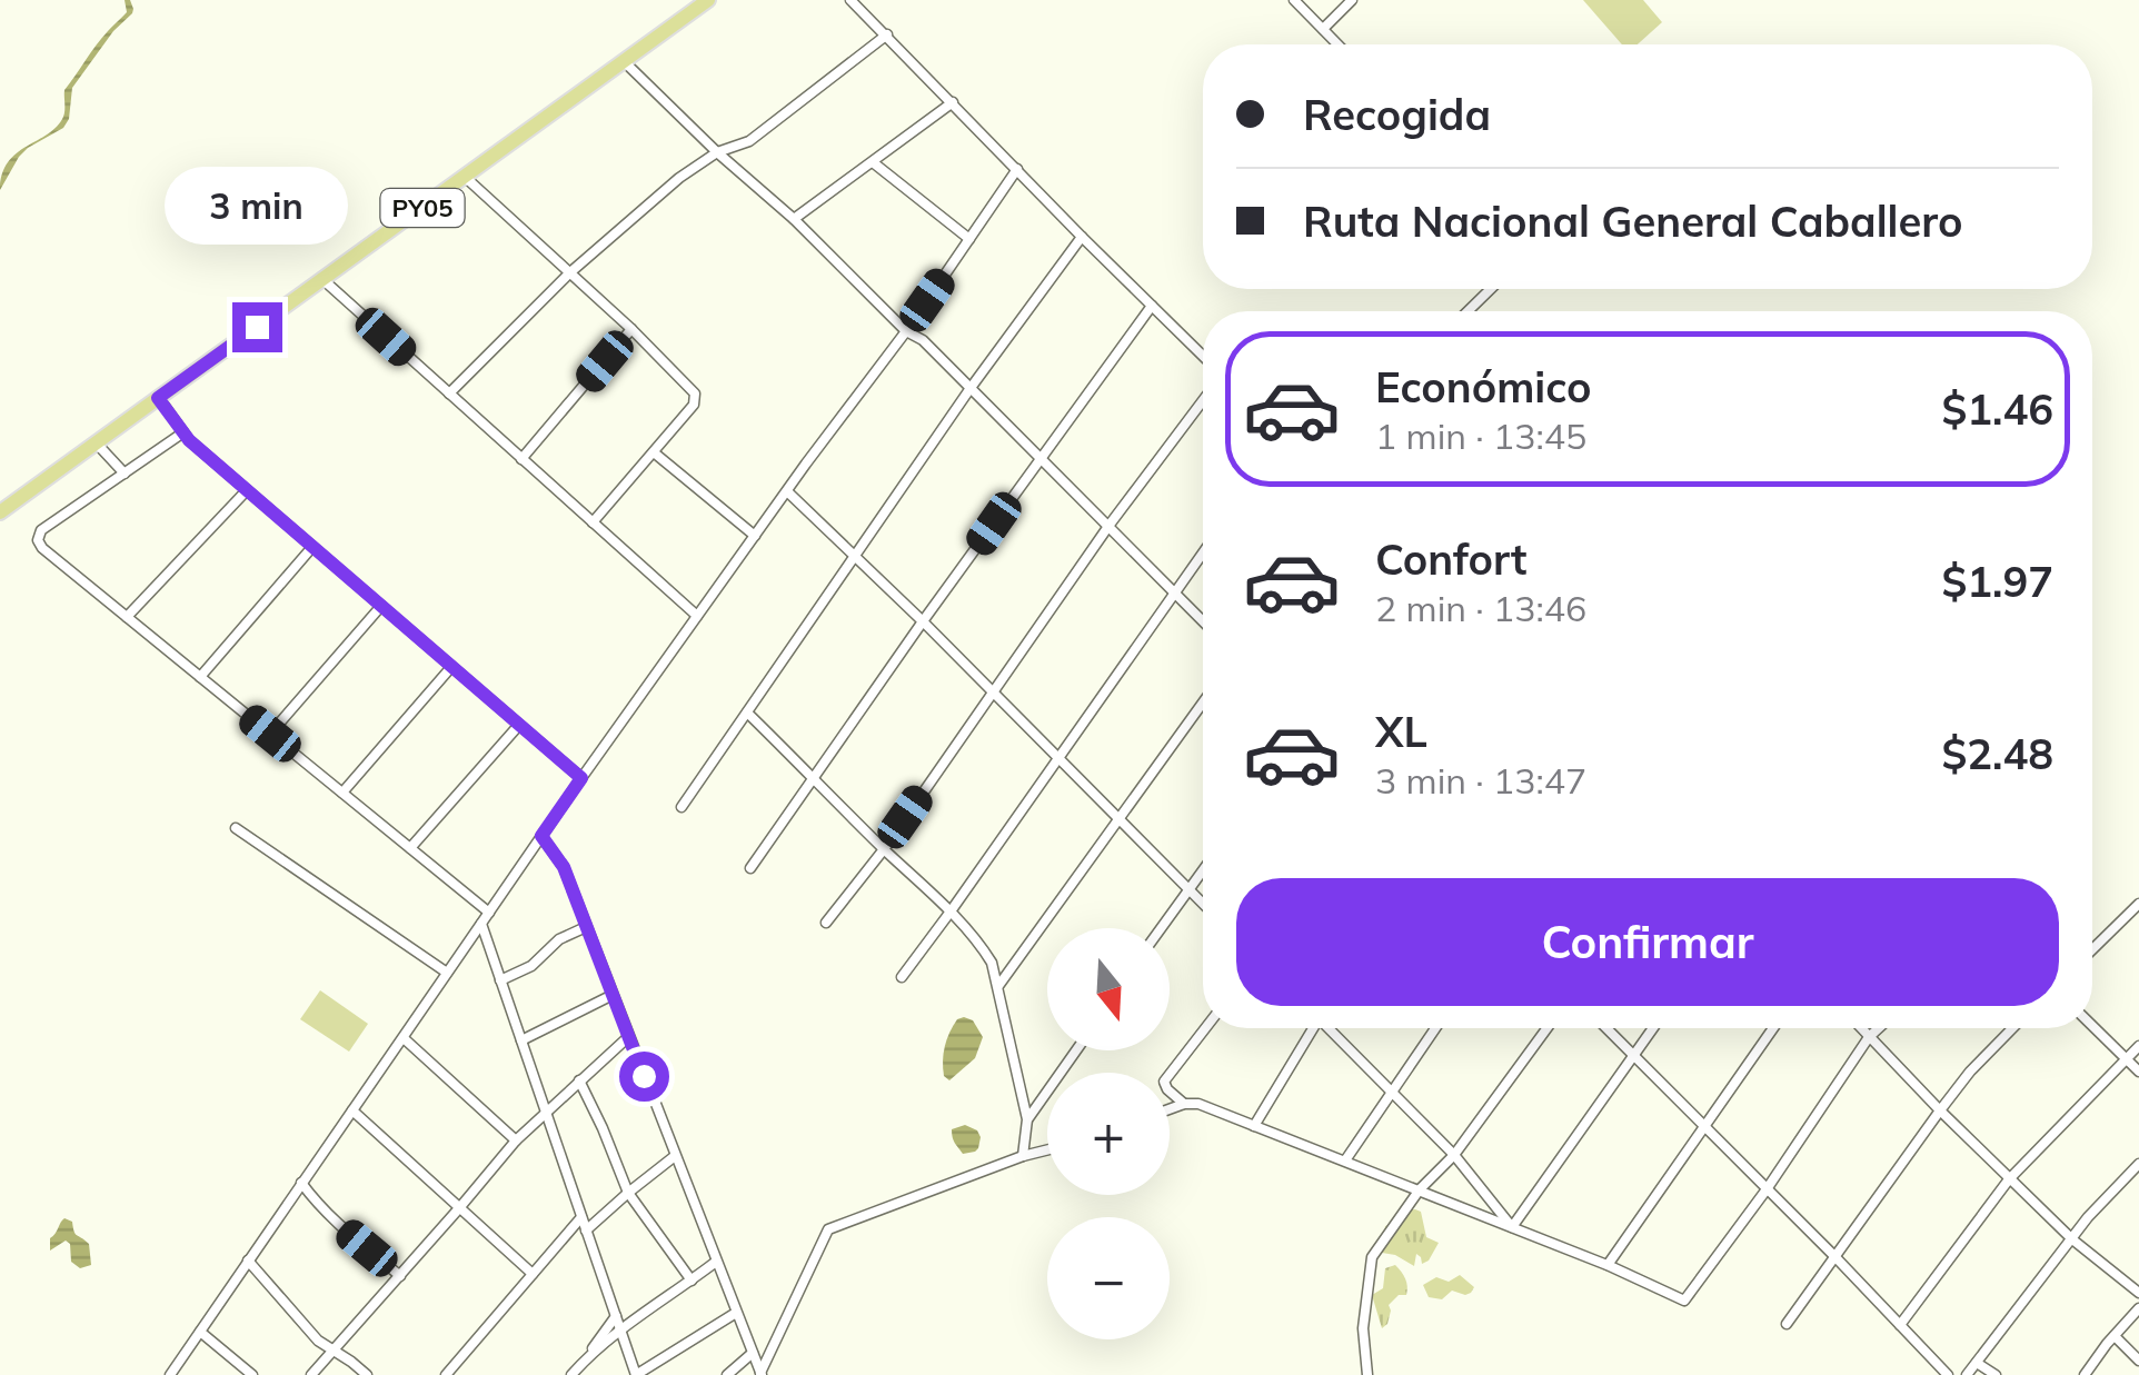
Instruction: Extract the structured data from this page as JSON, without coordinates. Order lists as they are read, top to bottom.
{
  "streets": {
    "highway": ["PY05"]
  },
  "north": "bottom",
  "page": {
    "banner": ["Recogida", "Ruta Nacional General Caballero"],
    "bubble": "3 min",
    "list": [
      {
        "name": "Económico",
        "note": "1 min · 13:45",
        "value": "$1.46"
      },
      {
        "name": "Confort",
        "note": "2 min · 13:46",
        "value": "$1.97"
      },
      {
        "name": "XL",
        "note": "3 min · 13:47",
        "value": "$2.48"
      }
    ],
    "buttons": "Confirmar",
    "map_buttons": ["+", "−"]
  }
}
